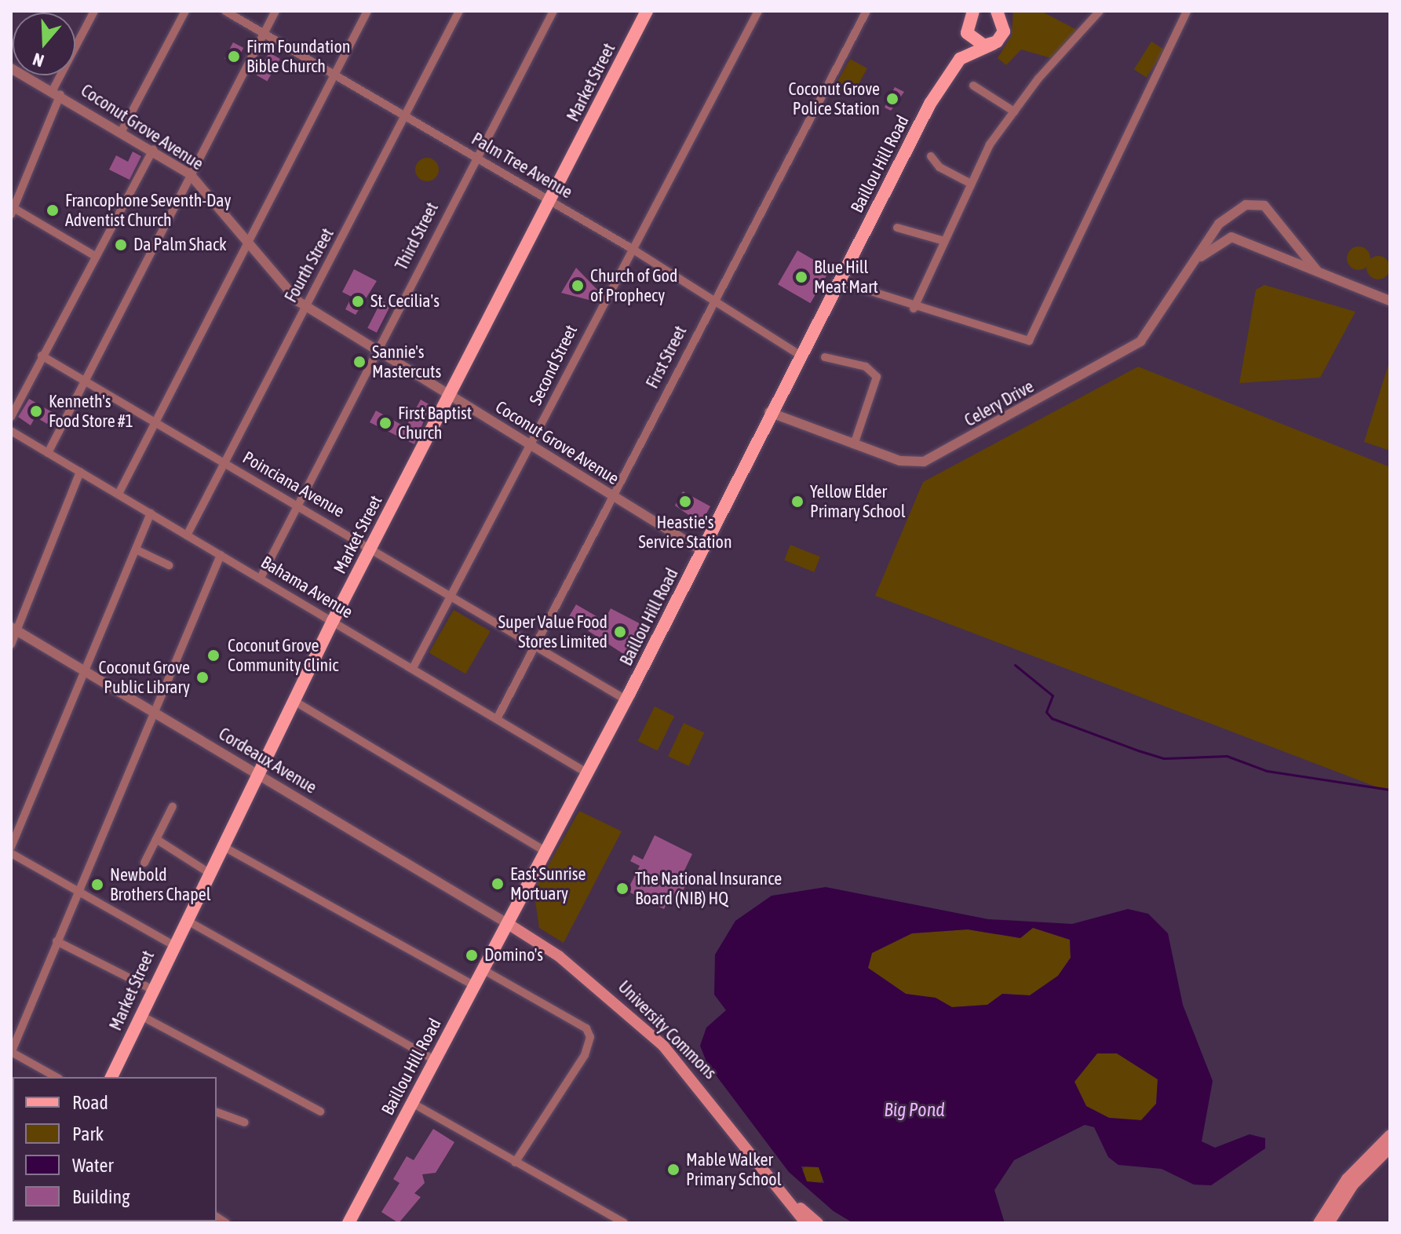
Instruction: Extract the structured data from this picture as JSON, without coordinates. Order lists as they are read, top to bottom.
{
  "streets": {
    "main road": ["Market Street", "Baillou Hill Road", "University Commons"],
    "street": [
      "Coconut Grove Avenue",
      "Palm Tree Avenue",
      "Third Street",
      "Fourth Street",
      "First Street",
      "Second Street",
      "Celery Drive",
      "Poinciana Avenue",
      "Bahama Avenue",
      "Cordeaux Avenue"
    ]
  },
  "crossings": [
    ["Market Street", "Coconut Grove Avenue"],
    ["Market Street", "Palm Tree Avenue"],
    ["Market Street", "Poinciana Avenue"],
    ["Market Street", "Bahama Avenue"],
    ["Market Street", "Cordeaux Avenue"],
    ["Coconut Grove Avenue", "Baillou Hill Road"],
    ["Coconut Grove Avenue", "Third Street"],
    ["Coconut Grove Avenue", "Fourth Street"],
    ["Coconut Grove Avenue", "First Street"],
    ["Coconut Grove Avenue", "Second Street"],
    ["Baillou Hill Road", "Palm Tree Avenue"],
    ["Baillou Hill Road", "Celery Drive"],
    ["Baillou Hill Road", "Poinciana Avenue"],
    ["Baillou Hill Road", "Bahama Avenue"],
    ["Baillou Hill Road", "Cordeaux Avenue"],
    ["Baillou Hill Road", "University Commons"],
    ["Palm Tree Avenue", "Third Street"],
    ["Palm Tree Avenue", "Fourth Street"],
    ["Palm Tree Avenue", "First Street"],
    ["Palm Tree Avenue", "Second Street"],
    ["Third Street", "Poinciana Avenue"],
    ["Third Street", "Bahama Avenue"],
    ["Fourth Street", "Poinciana Avenue"],
    ["Fourth Street", "Bahama Avenue"],
    ["First Street", "Poinciana Avenue"],
    ["First Street", "Bahama Avenue"],
    ["Second Street", "Poinciana Avenue"],
    ["Second Street", "Bahama Avenue"],
    ["Cordeaux Avenue", "University Commons"]
  ],
  "water": ["Big Pond"],
  "places": [
    "Firm Foundation Bible Church",
    "Coconut Grove Police Station",
    "Francophone Seventh-Day Adventist Church",
    "Da Palm Shack",
    "Blue Hill Meat Mart",
    "Church of God of Prophecy",
    "St. Cecilia's",
    "Sannie's Mastercuts",
    "Kenneth's Food Store #1",
    "First Baptist Church",
    "Heastie's Service Station",
    "Yellow Elder Primary School",
    "Super Value Food Stores Limited",
    "Coconut Grove Community Clinic",
    "Coconut Grove Public Library",
    "East Sunrise Mortuary",
    "Newbold Brothers Chapel",
    "The National Insurance Board (NIB) HQ",
    "Domino's",
    "Mable Walker Primary School"
  ],
  "legend": [
    "Road",
    "Park",
    "Water",
    "Building"
  ],
  "north": "bottom"
}
